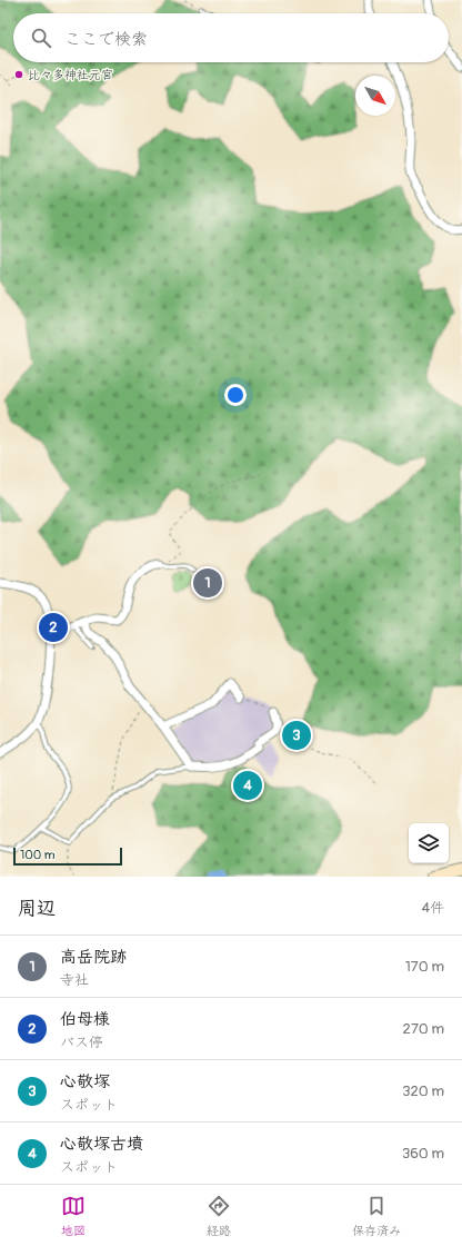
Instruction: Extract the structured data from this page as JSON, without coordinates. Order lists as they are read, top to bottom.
{
  "places": ["比々多神社元宮"],
  "scale_bar": "100 m",
  "north": "bottom right",
  "page": {
    "search": "ここで検索",
    "pins": [
      "1",
      "2",
      "3",
      "4"
    ],
    "scale": "100 m",
    "heading": ["周辺", "4件"],
    "list": [
      {
        "mark": "1",
        "name": "高岳院跡",
        "note": "寺社",
        "value": "170 m"
      },
      {
        "mark": "2",
        "name": "伯母様",
        "note": "バス停",
        "value": "270 m"
      },
      {
        "mark": "3",
        "name": "心敬塚",
        "note": "スポット",
        "value": "320 m"
      },
      {
        "mark": "4",
        "name": "心敬塚古墳",
        "note": "スポット",
        "value": "360 m"
      }
    ],
    "nav": ["地図", "経路", "保存済み"]
  }
}
